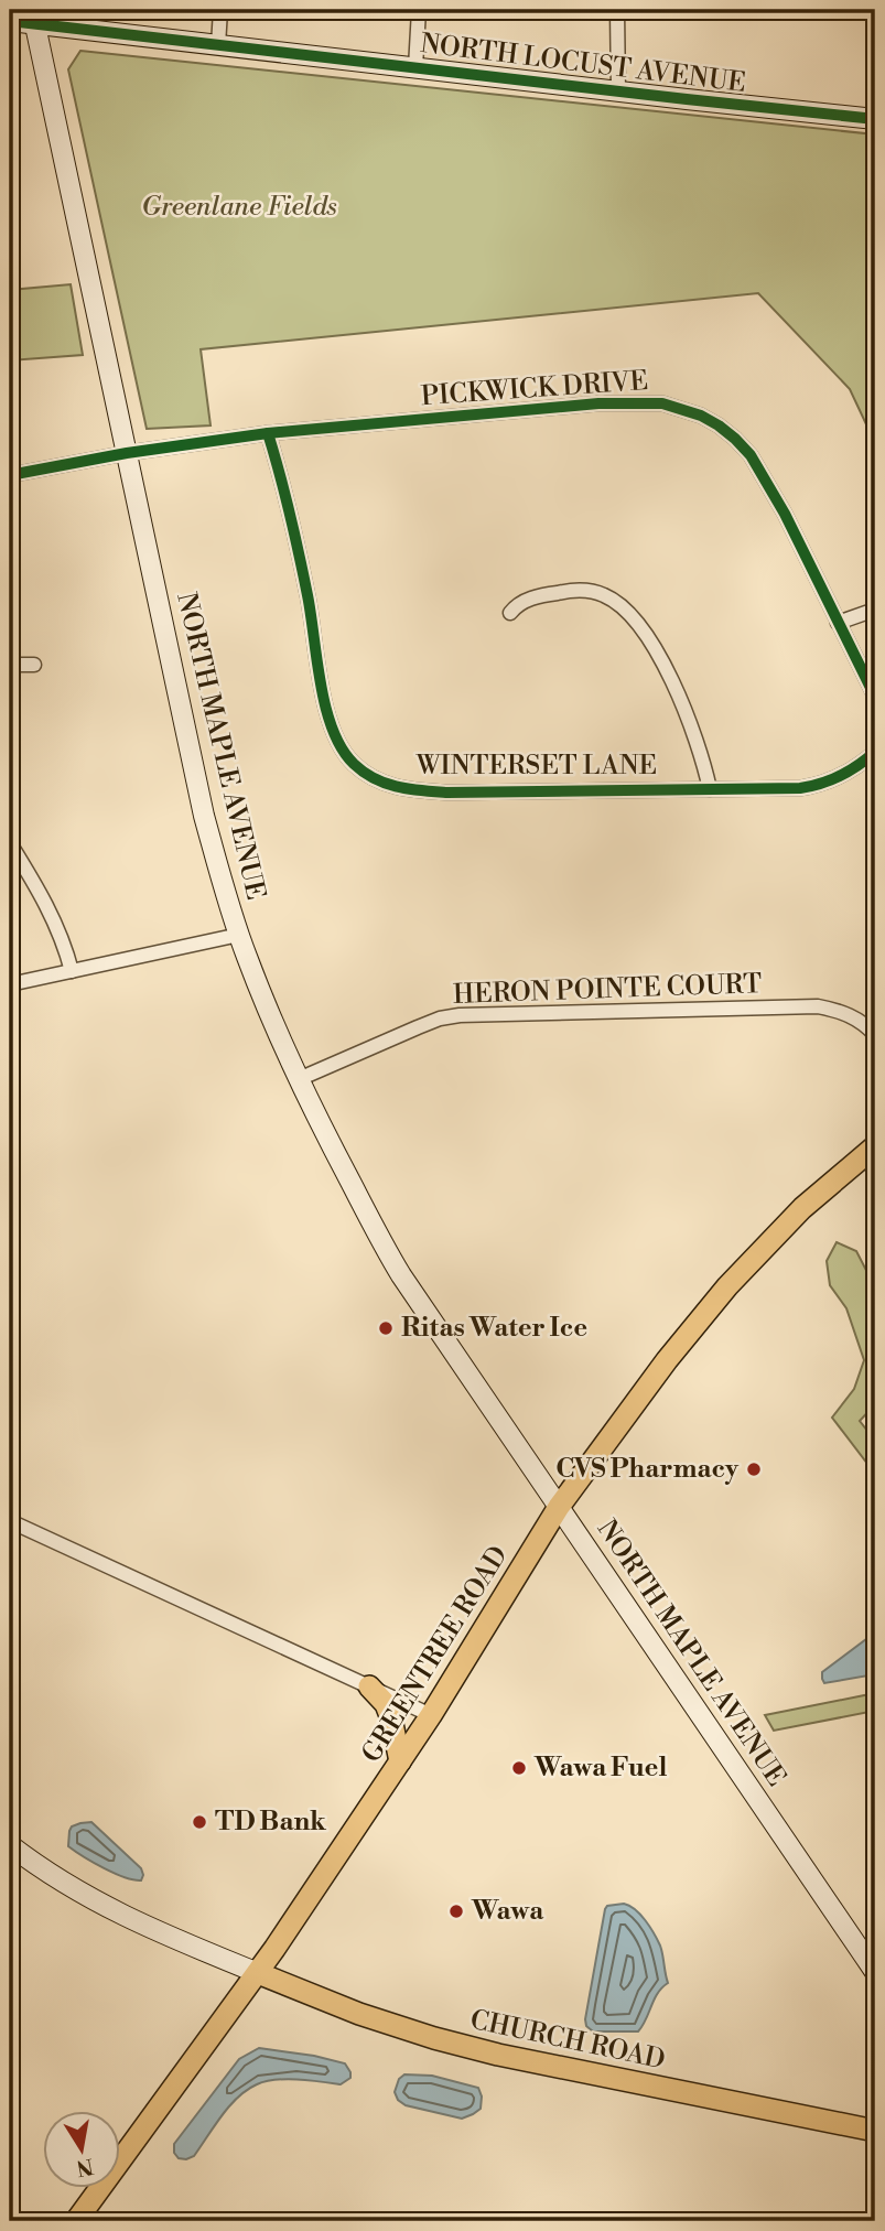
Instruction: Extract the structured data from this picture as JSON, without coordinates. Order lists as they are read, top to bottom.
{
  "streets": {
    "main road": [
      "NORTH LOCUST AVENUE",
      "NORTH MAPLE AVENUE",
      "GREENTREE ROAD",
      "CHURCH ROAD"
    ],
    "street": ["PICKWICK DRIVE", "WINTERSET LANE", "HERON POINTE COURT"]
  },
  "crossings": [
    ["NORTH LOCUST AVENUE", "NORTH MAPLE AVENUE"],
    ["PICKWICK DRIVE", "NORTH MAPLE AVENUE"],
    ["PICKWICK DRIVE", "WINTERSET LANE"],
    ["NORTH MAPLE AVENUE", "HERON POINTE COURT"],
    ["NORTH MAPLE AVENUE", "GREENTREE ROAD"],
    ["GREENTREE ROAD", "CHURCH ROAD"]
  ],
  "parks": ["Greenlane Fields"],
  "places": [
    "Ritas Water Ice",
    "CVS Pharmacy",
    "Wawa Fuel",
    "TD Bank",
    "Wawa"
  ],
  "north": "bottom"
}
